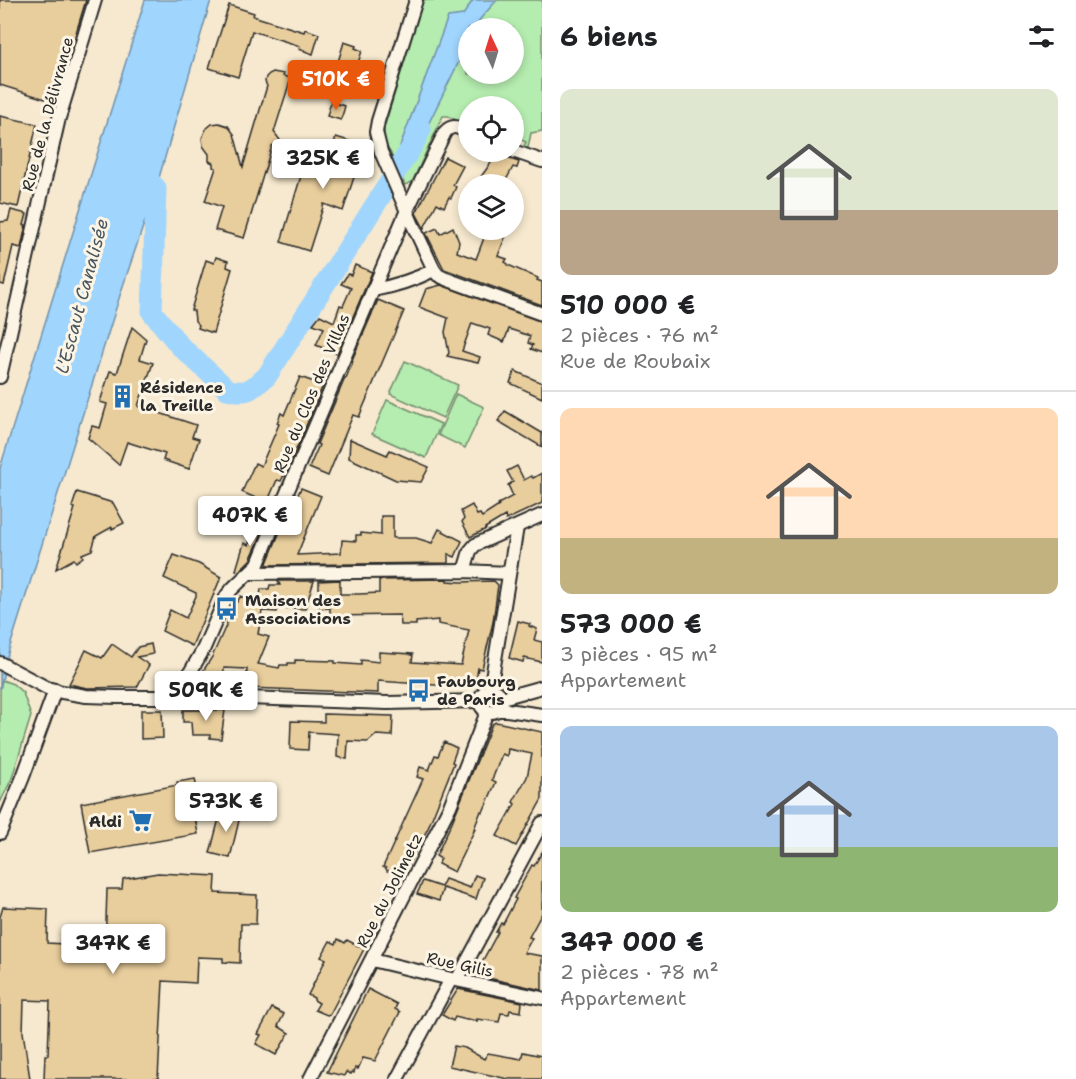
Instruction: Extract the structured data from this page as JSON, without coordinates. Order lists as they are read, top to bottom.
{
  "streets": {
    "street": [
      "Rue de la Délivrance",
      "Rue du Clos des Villas",
      "Rue du Jolimetz",
      "Rue Gilis"
    ]
  },
  "crossings": [
    ["Rue du Jolimetz", "Rue Gilis"]
  ],
  "water": ["L'Escaut Canalisée"],
  "places": {
    "building": ["Résidence la Treille"],
    "bus stop": ["Maison des Associations", "Faubourg de Paris"],
    "supermarket": ["Aldi"]
  },
  "north": "top",
  "page": {
    "heading": "6 biens",
    "price": [
      "510K €",
      "325K €",
      "407K €",
      "509K €",
      "573K €",
      "347K €"
    ],
    "list": [
      {
        "name": "510 000 €",
        "note": "2 pièces · 76 m² · Rue de Roubaix"
      },
      {
        "name": "573 000 €",
        "note": "3 pièces · 95 m² · Appartement"
      },
      {
        "name": "347 000 €",
        "note": "2 pièces · 78 m² · Appartement"
      }
    ]
  }
}
